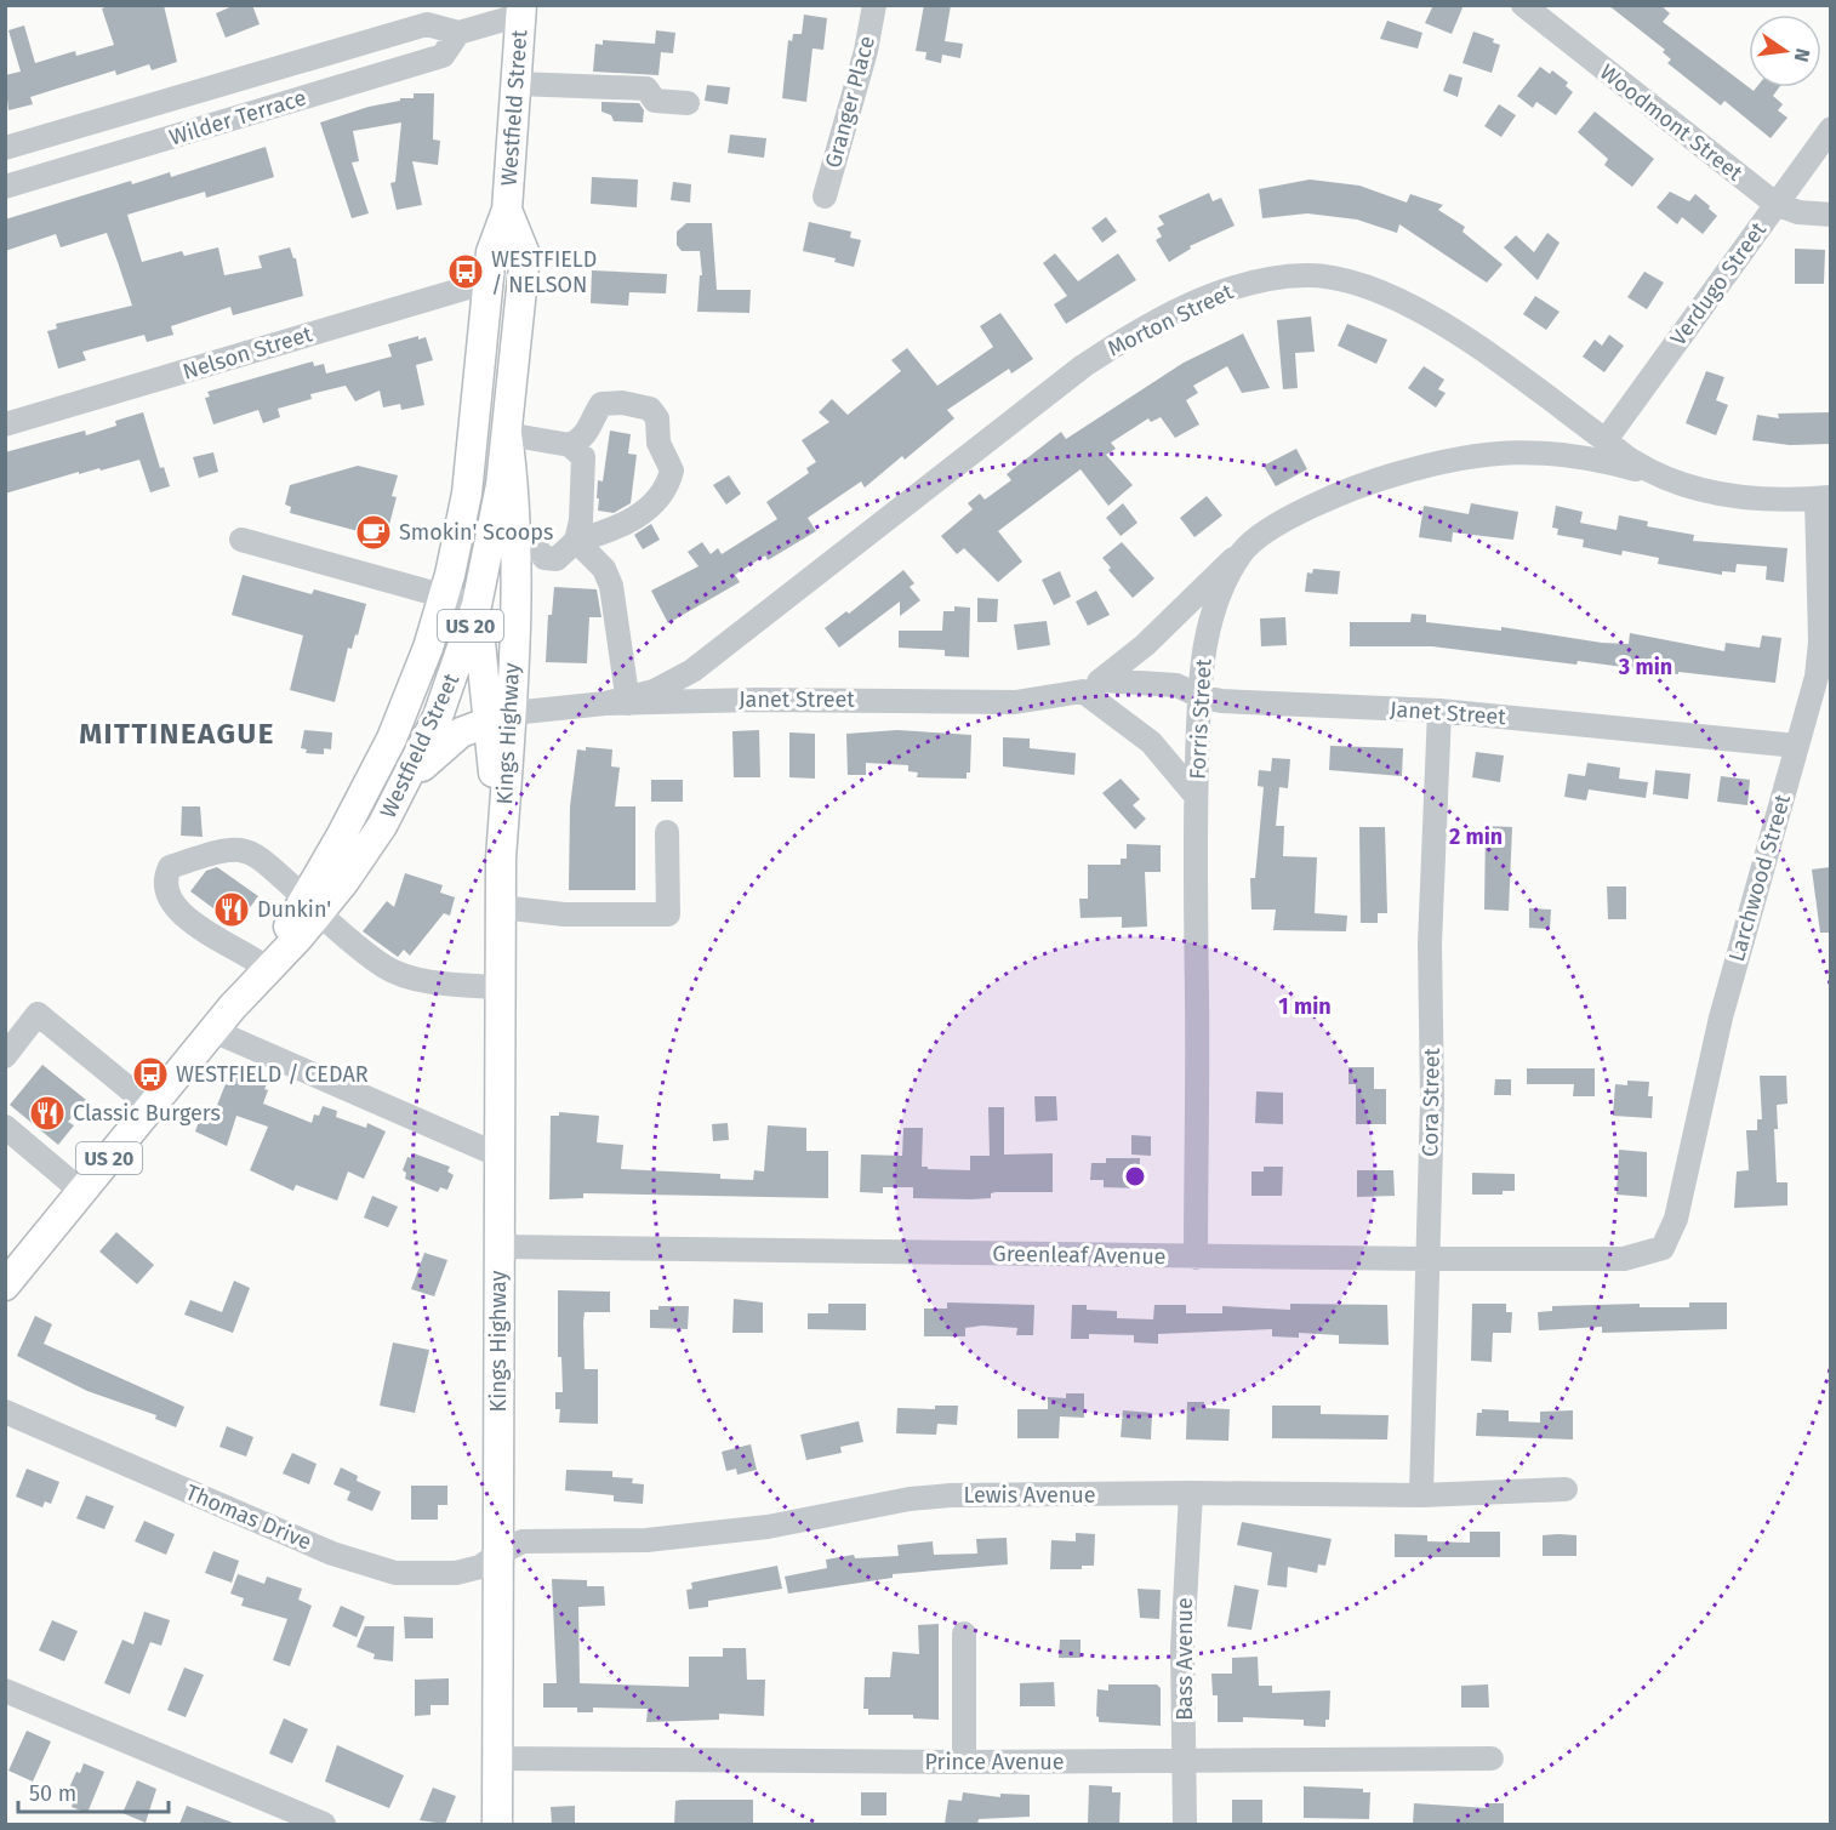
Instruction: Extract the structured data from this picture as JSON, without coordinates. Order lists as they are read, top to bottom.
{
  "streets": {
    "main road": ["Westfield Street", "US 20", "Kings Highway"],
    "street": [
      "Granger Place",
      "Wilder Terrace",
      "Woodmont Street",
      "Verdugo Street",
      "Morton Street",
      "Nelson Street",
      "Janet Street",
      "Forris Street",
      "Larchwood Street",
      "Cora Street",
      "Greenleaf Avenue",
      "Lewis Avenue",
      "Thomas Drive",
      "Bass Avenue",
      "Prince Avenue"
    ]
  },
  "crossings": [
    ["Westfield Street", "Wilder Terrace"],
    ["Westfield Street", "Nelson Street"],
    ["Westfield Street", "Kings Highway"],
    ["Woodmont Street", "Verdugo Street"],
    ["Verdugo Street", "Morton Street"],
    ["Morton Street", "Janet Street"],
    ["Morton Street", "Forris Street"],
    ["Morton Street", "Larchwood Street"],
    ["Janet Street", "Forris Street"],
    ["Janet Street", "Kings Highway"],
    ["Janet Street", "Larchwood Street"],
    ["Janet Street", "Cora Street"],
    ["Forris Street", "Greenleaf Avenue"],
    ["Kings Highway", "Greenleaf Avenue"],
    ["Kings Highway", "Lewis Avenue"],
    ["Kings Highway", "Thomas Drive"],
    ["Kings Highway", "Prince Avenue"],
    ["Larchwood Street", "Greenleaf Avenue"],
    ["Cora Street", "Greenleaf Avenue"],
    ["Cora Street", "Lewis Avenue"],
    ["Lewis Avenue", "Thomas Drive"],
    ["Lewis Avenue", "Bass Avenue"],
    ["Bass Avenue", "Prince Avenue"]
  ],
  "districts": ["MITTINEAGUE"],
  "places": {
    "bus stop": ["WESTFIELD / NELSON", "WESTFIELD / CEDAR"],
    "cafe": ["Smokin' Scoops"],
    "restaurant": ["Dunkin'", "Classic Burgers"]
  },
  "scale_bar": "50 m",
  "north": "right",
  "rings": ["3 min", "2 min", "1 min"]
}
